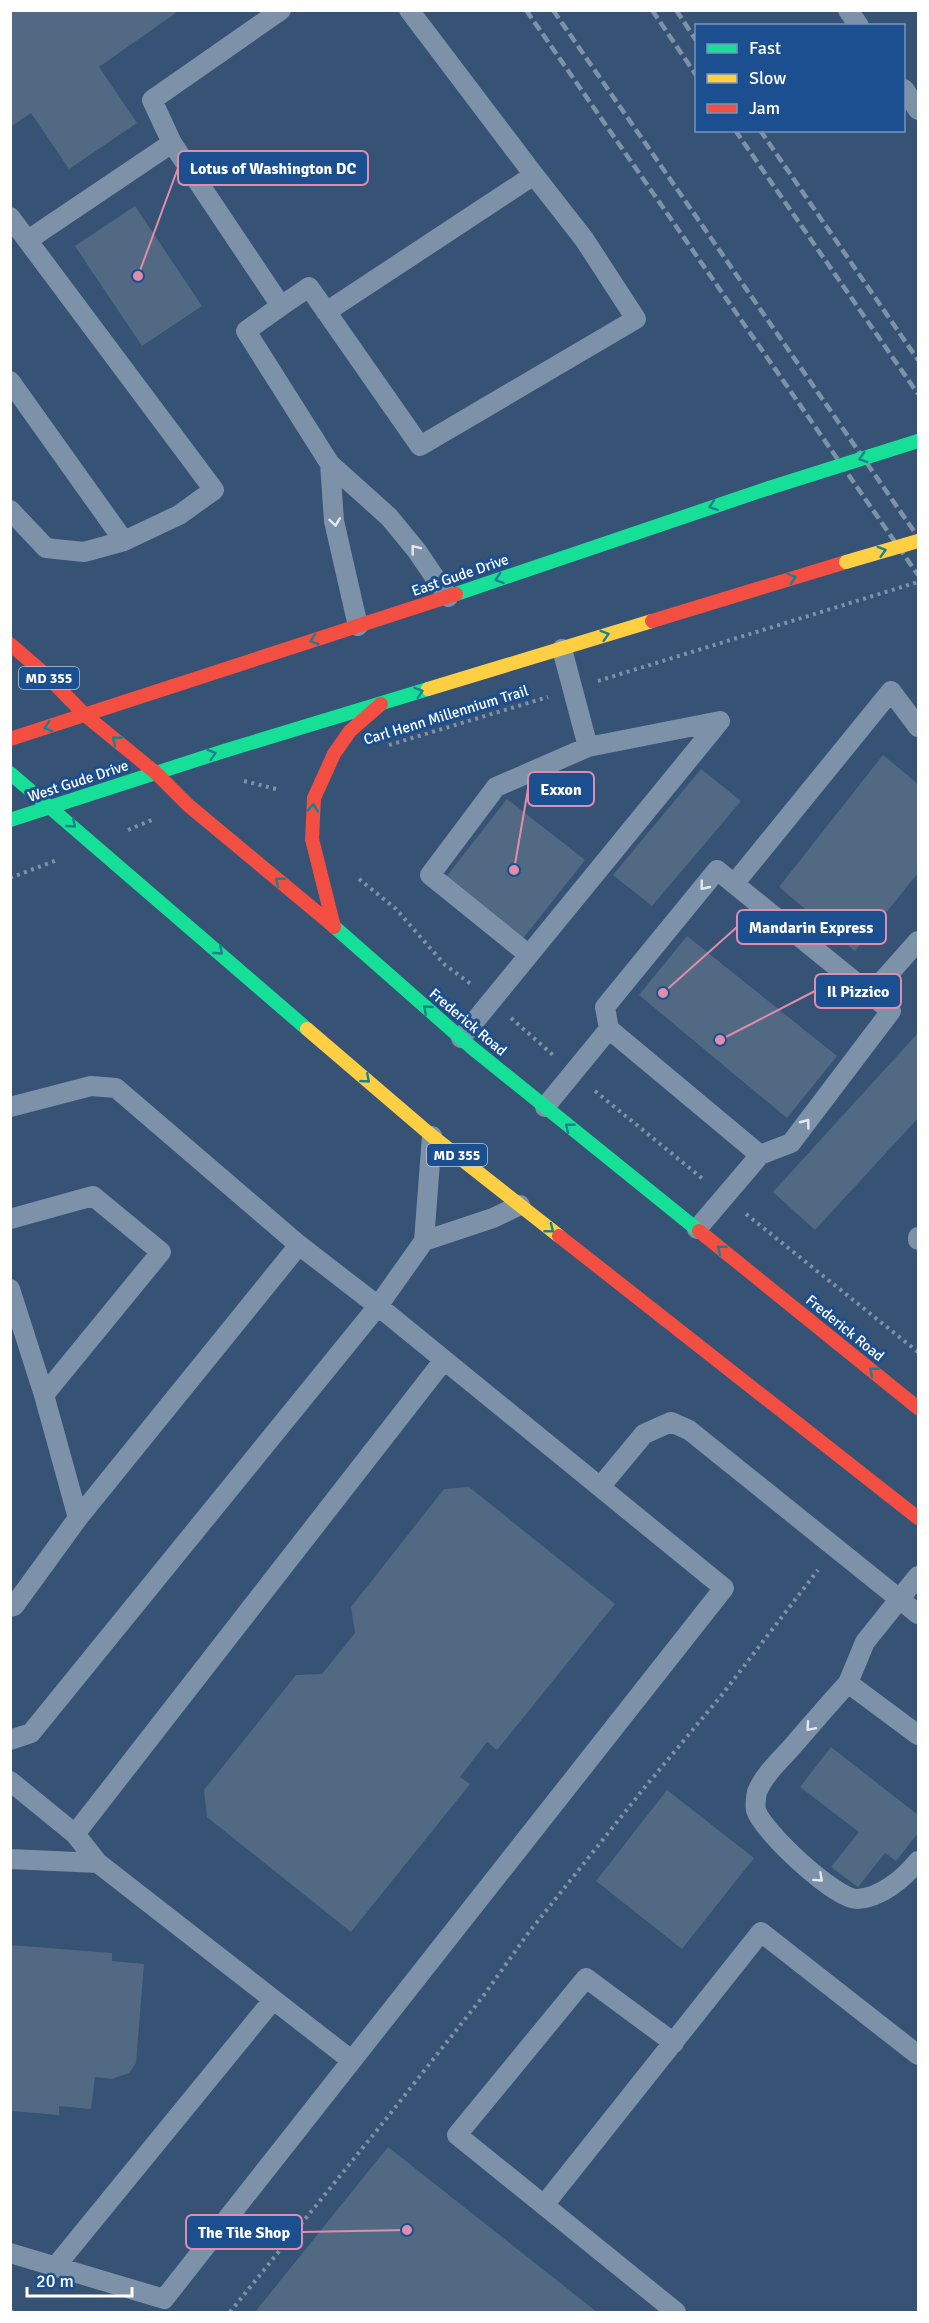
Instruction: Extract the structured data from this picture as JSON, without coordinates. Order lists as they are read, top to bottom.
{
  "streets": {
    "main road": [
      "East Gude Drive",
      "MD 355",
      "West Gude Drive",
      "Frederick Road"
    ],
    "path": ["Carl Henn Millennium Trail"]
  },
  "crossings": [
    ["East Gude Drive", "Frederick Road"],
    ["MD 355", "West Gude Drive"],
    ["West Gude Drive", "Frederick Road"]
  ],
  "places": [
    "Lotus of Washington DC",
    "Exxon",
    "Mandarin Express",
    "Il Pizzico",
    "The Tile Shop"
  ],
  "legend": ["Fast", "Slow", "Jam"],
  "scale_bar": "20 m"
}
